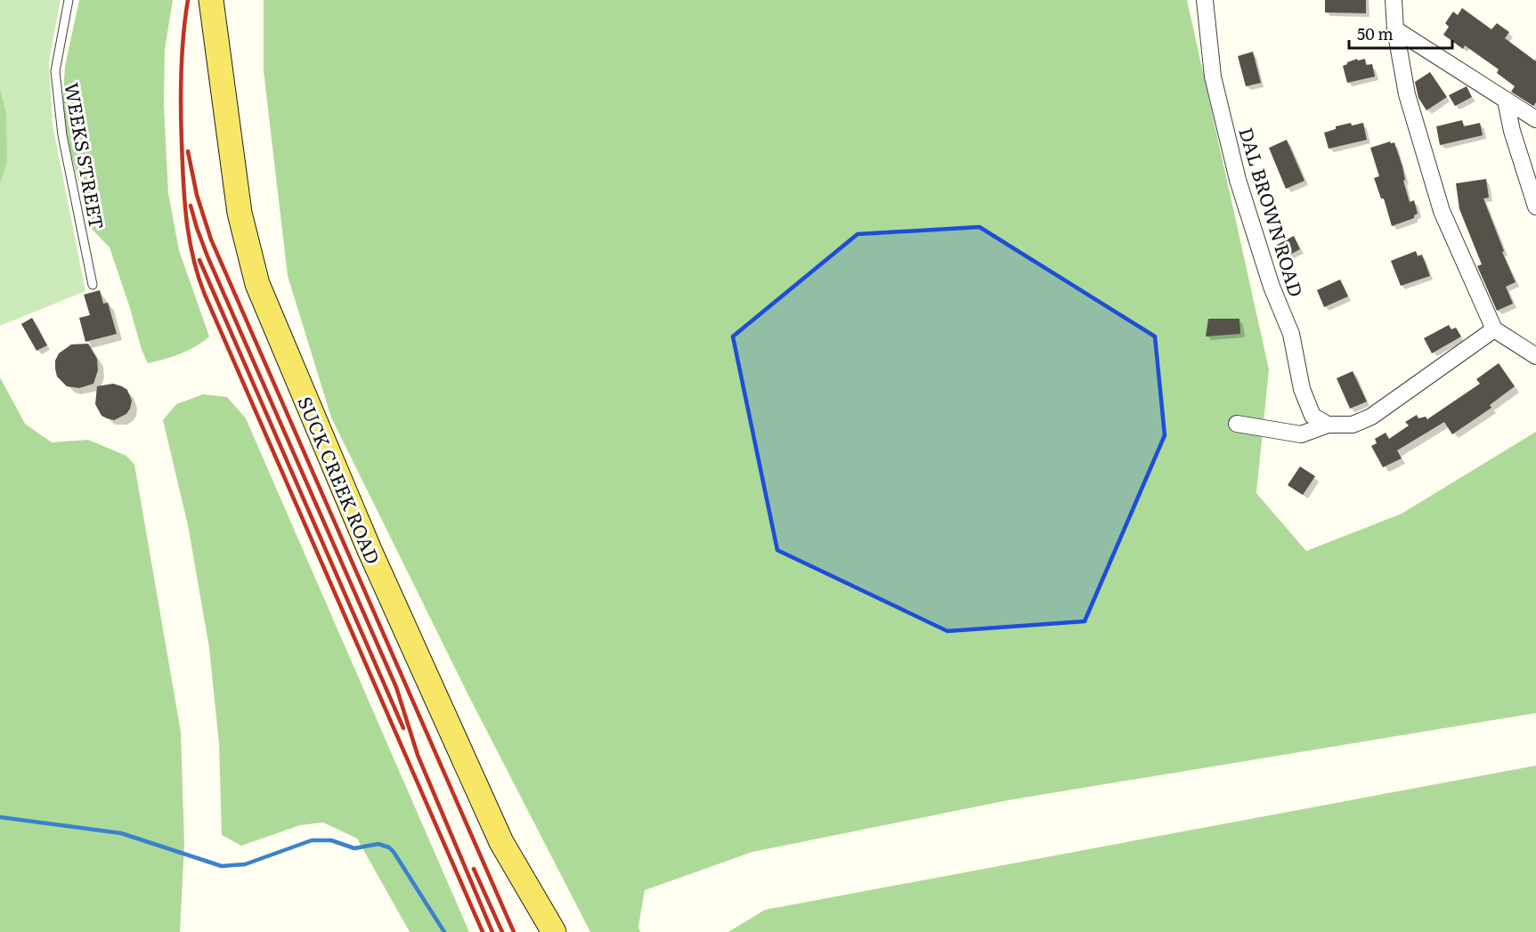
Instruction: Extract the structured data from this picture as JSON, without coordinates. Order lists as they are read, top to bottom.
{
  "streets": {
    "main road": ["SUCK CREEK ROAD"],
    "street": ["DAL BROWN ROAD"],
    "lane": ["WEEKS STREET"]
  },
  "scale_bar": "50 m"
}
